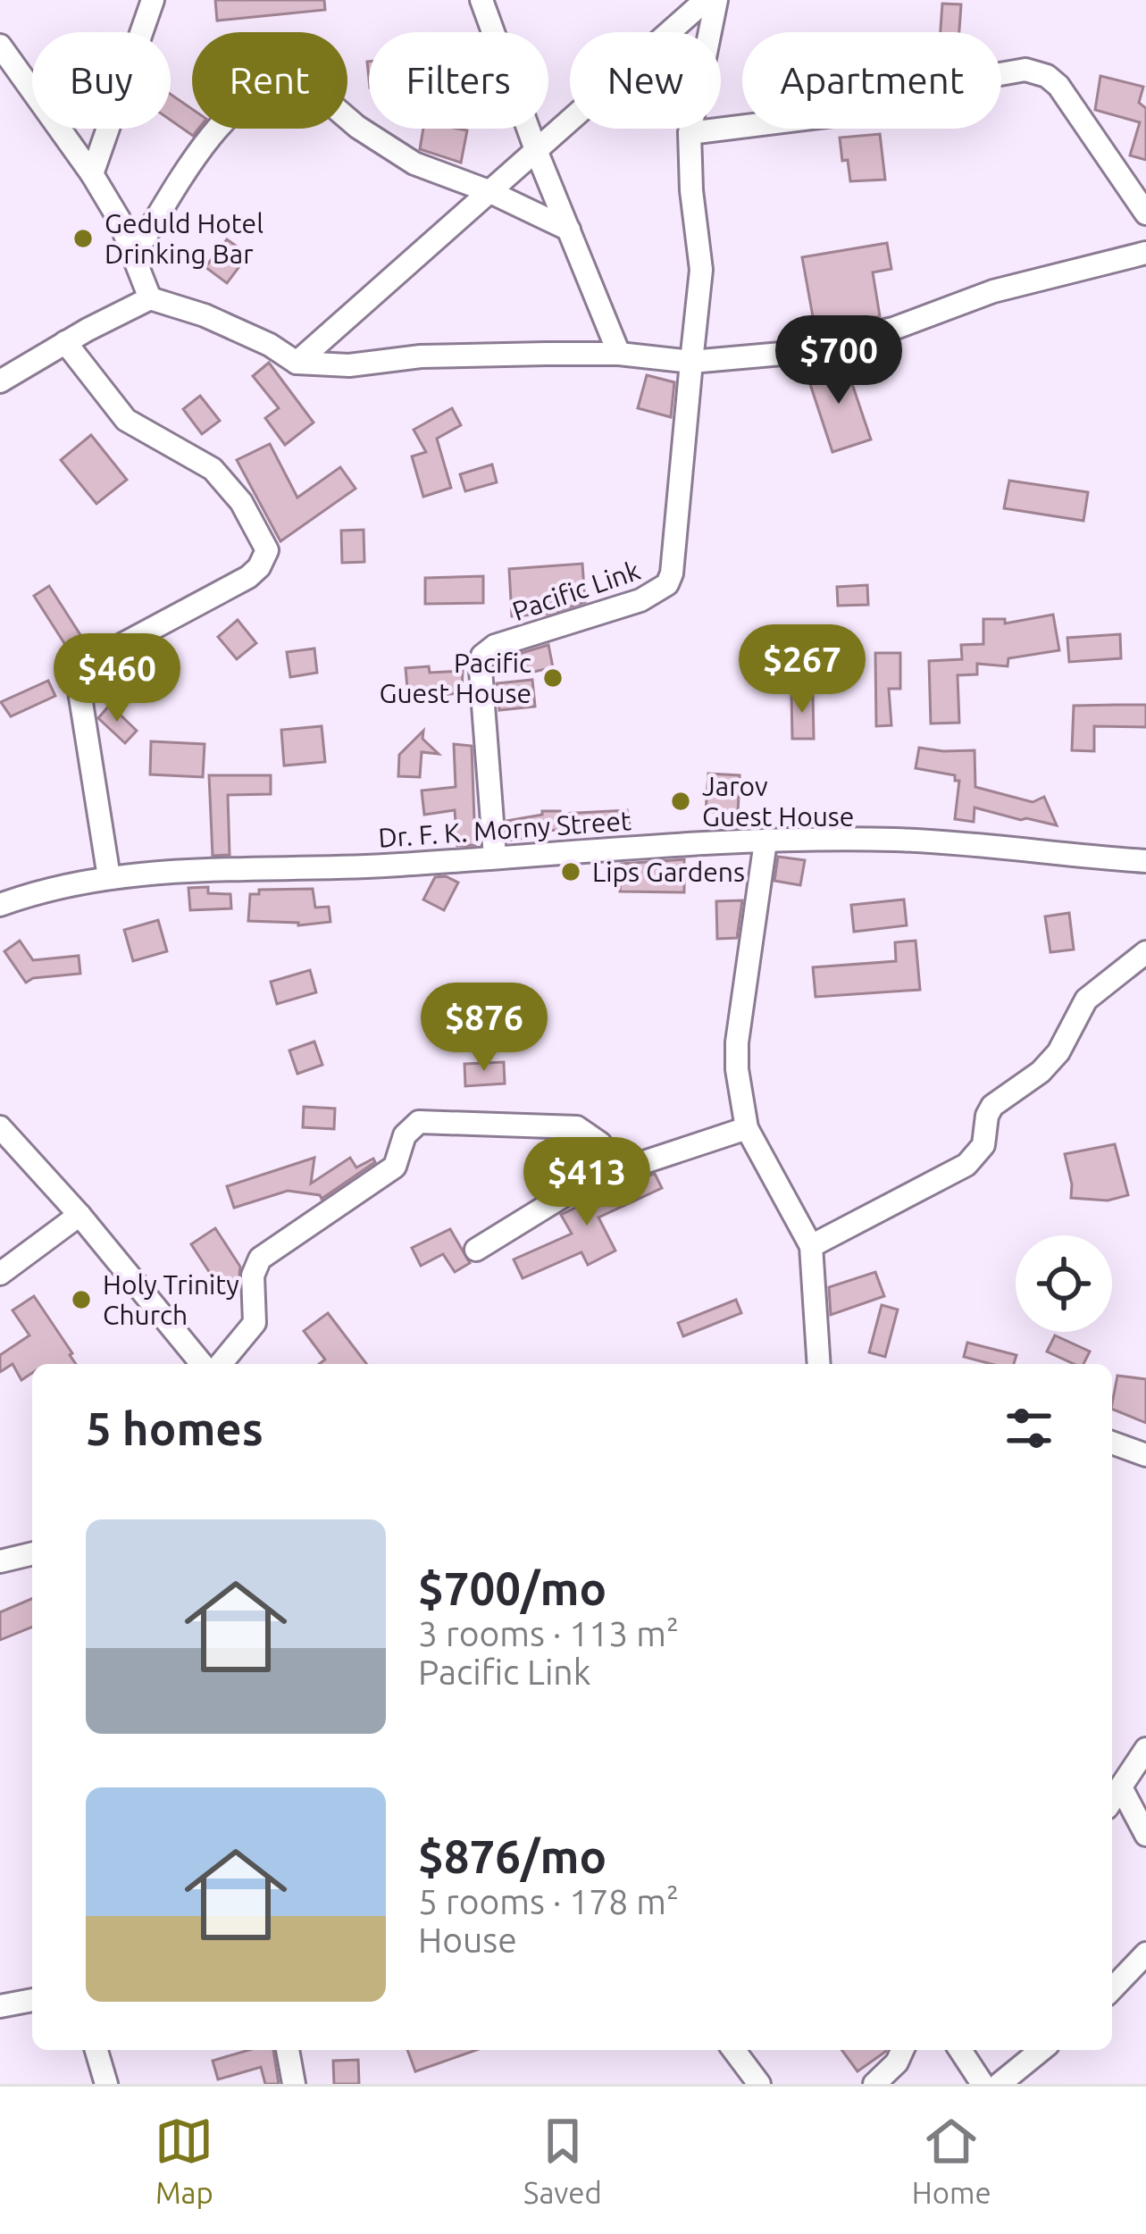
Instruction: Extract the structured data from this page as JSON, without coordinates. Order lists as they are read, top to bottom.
{
  "streets": {
    "street": ["Pacific Link", "Dr. F. K. Morny Street"]
  },
  "crossings": [
    ["Pacific Link", "Dr. F. K. Morny Street"]
  ],
  "places": [
    "Geduld Hotel Drinking Bar",
    "Pacific Guest House",
    "Jarov Guest House",
    "Lips Gardens",
    "Holy Trinity Church"
  ],
  "page": {
    "chip": [
      "Buy",
      "Rent",
      "Filters",
      "New",
      "Apartment"
    ],
    "price": [
      "$700",
      "$267",
      "$460",
      "$876",
      "$413"
    ],
    "heading": "5 homes",
    "list": [
      {
        "name": "$700/mo",
        "note": "3 rooms · 113 m² · Pacific Link"
      },
      {
        "name": "$876/mo",
        "note": "5 rooms · 178 m² · House"
      }
    ],
    "tabs": ["Map", "Saved", "Home"]
  }
}
